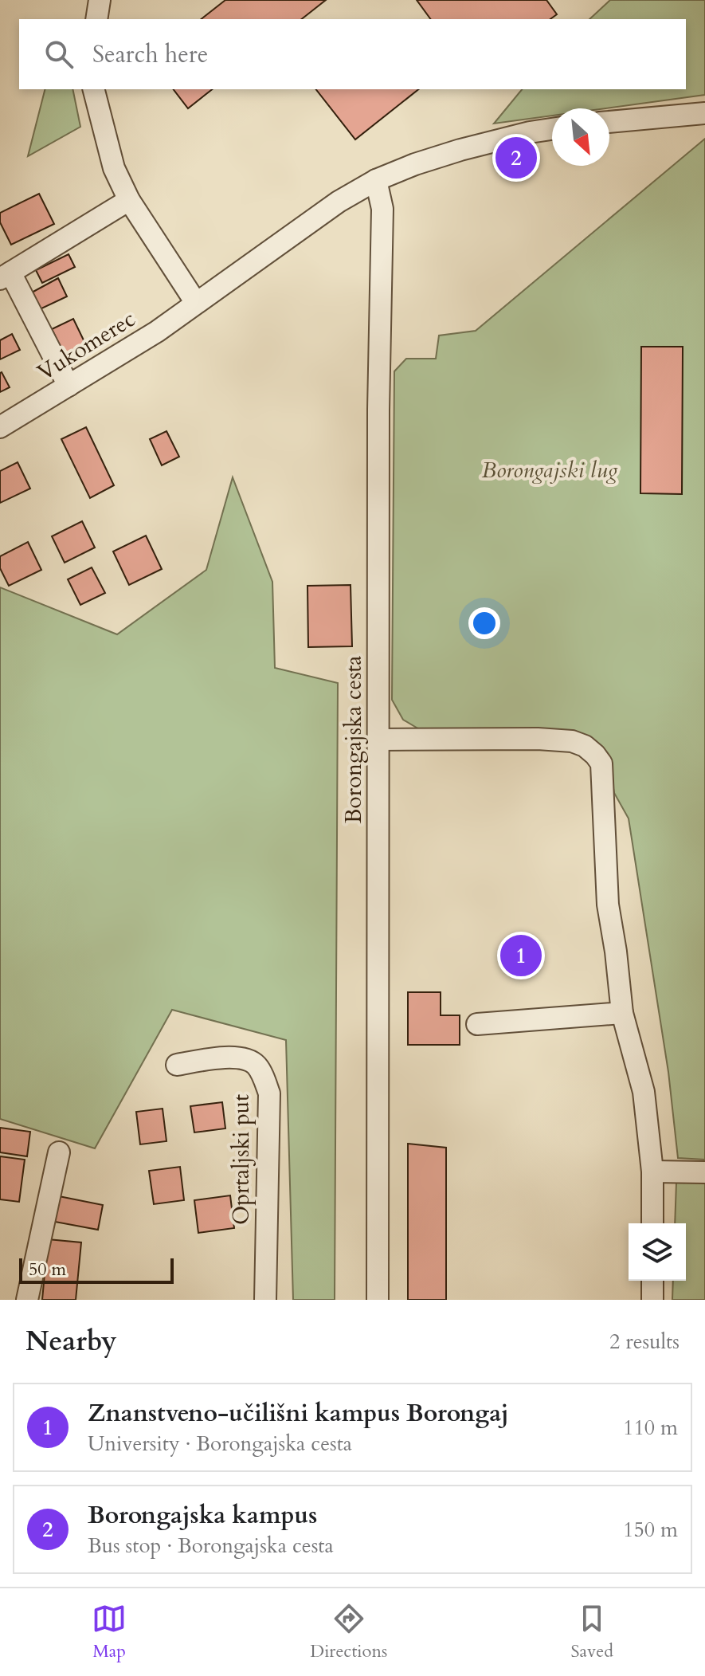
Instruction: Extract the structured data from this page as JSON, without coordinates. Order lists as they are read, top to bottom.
{
  "streets": {
    "street": ["Vukomerec", "Borongajska cesta", "Oprtaljski put"]
  },
  "parks": ["Borongajski lug"],
  "scale_bar": "50 m",
  "north": "bottom right",
  "page": {
    "search": "Search here",
    "pins": ["2", "1"],
    "scale": "50 m",
    "heading": ["Nearby", "2 results"],
    "list": [
      {
        "mark": "1",
        "name": "Znanstveno-učilišni kampus Borongaj",
        "note": "University · Borongajska cesta",
        "value": "110 m"
      },
      {
        "mark": "2",
        "name": "Borongajska kampus",
        "note": "Bus stop · Borongajska cesta",
        "value": "150 m"
      }
    ],
    "nav": ["Map", "Directions", "Saved"]
  }
}
